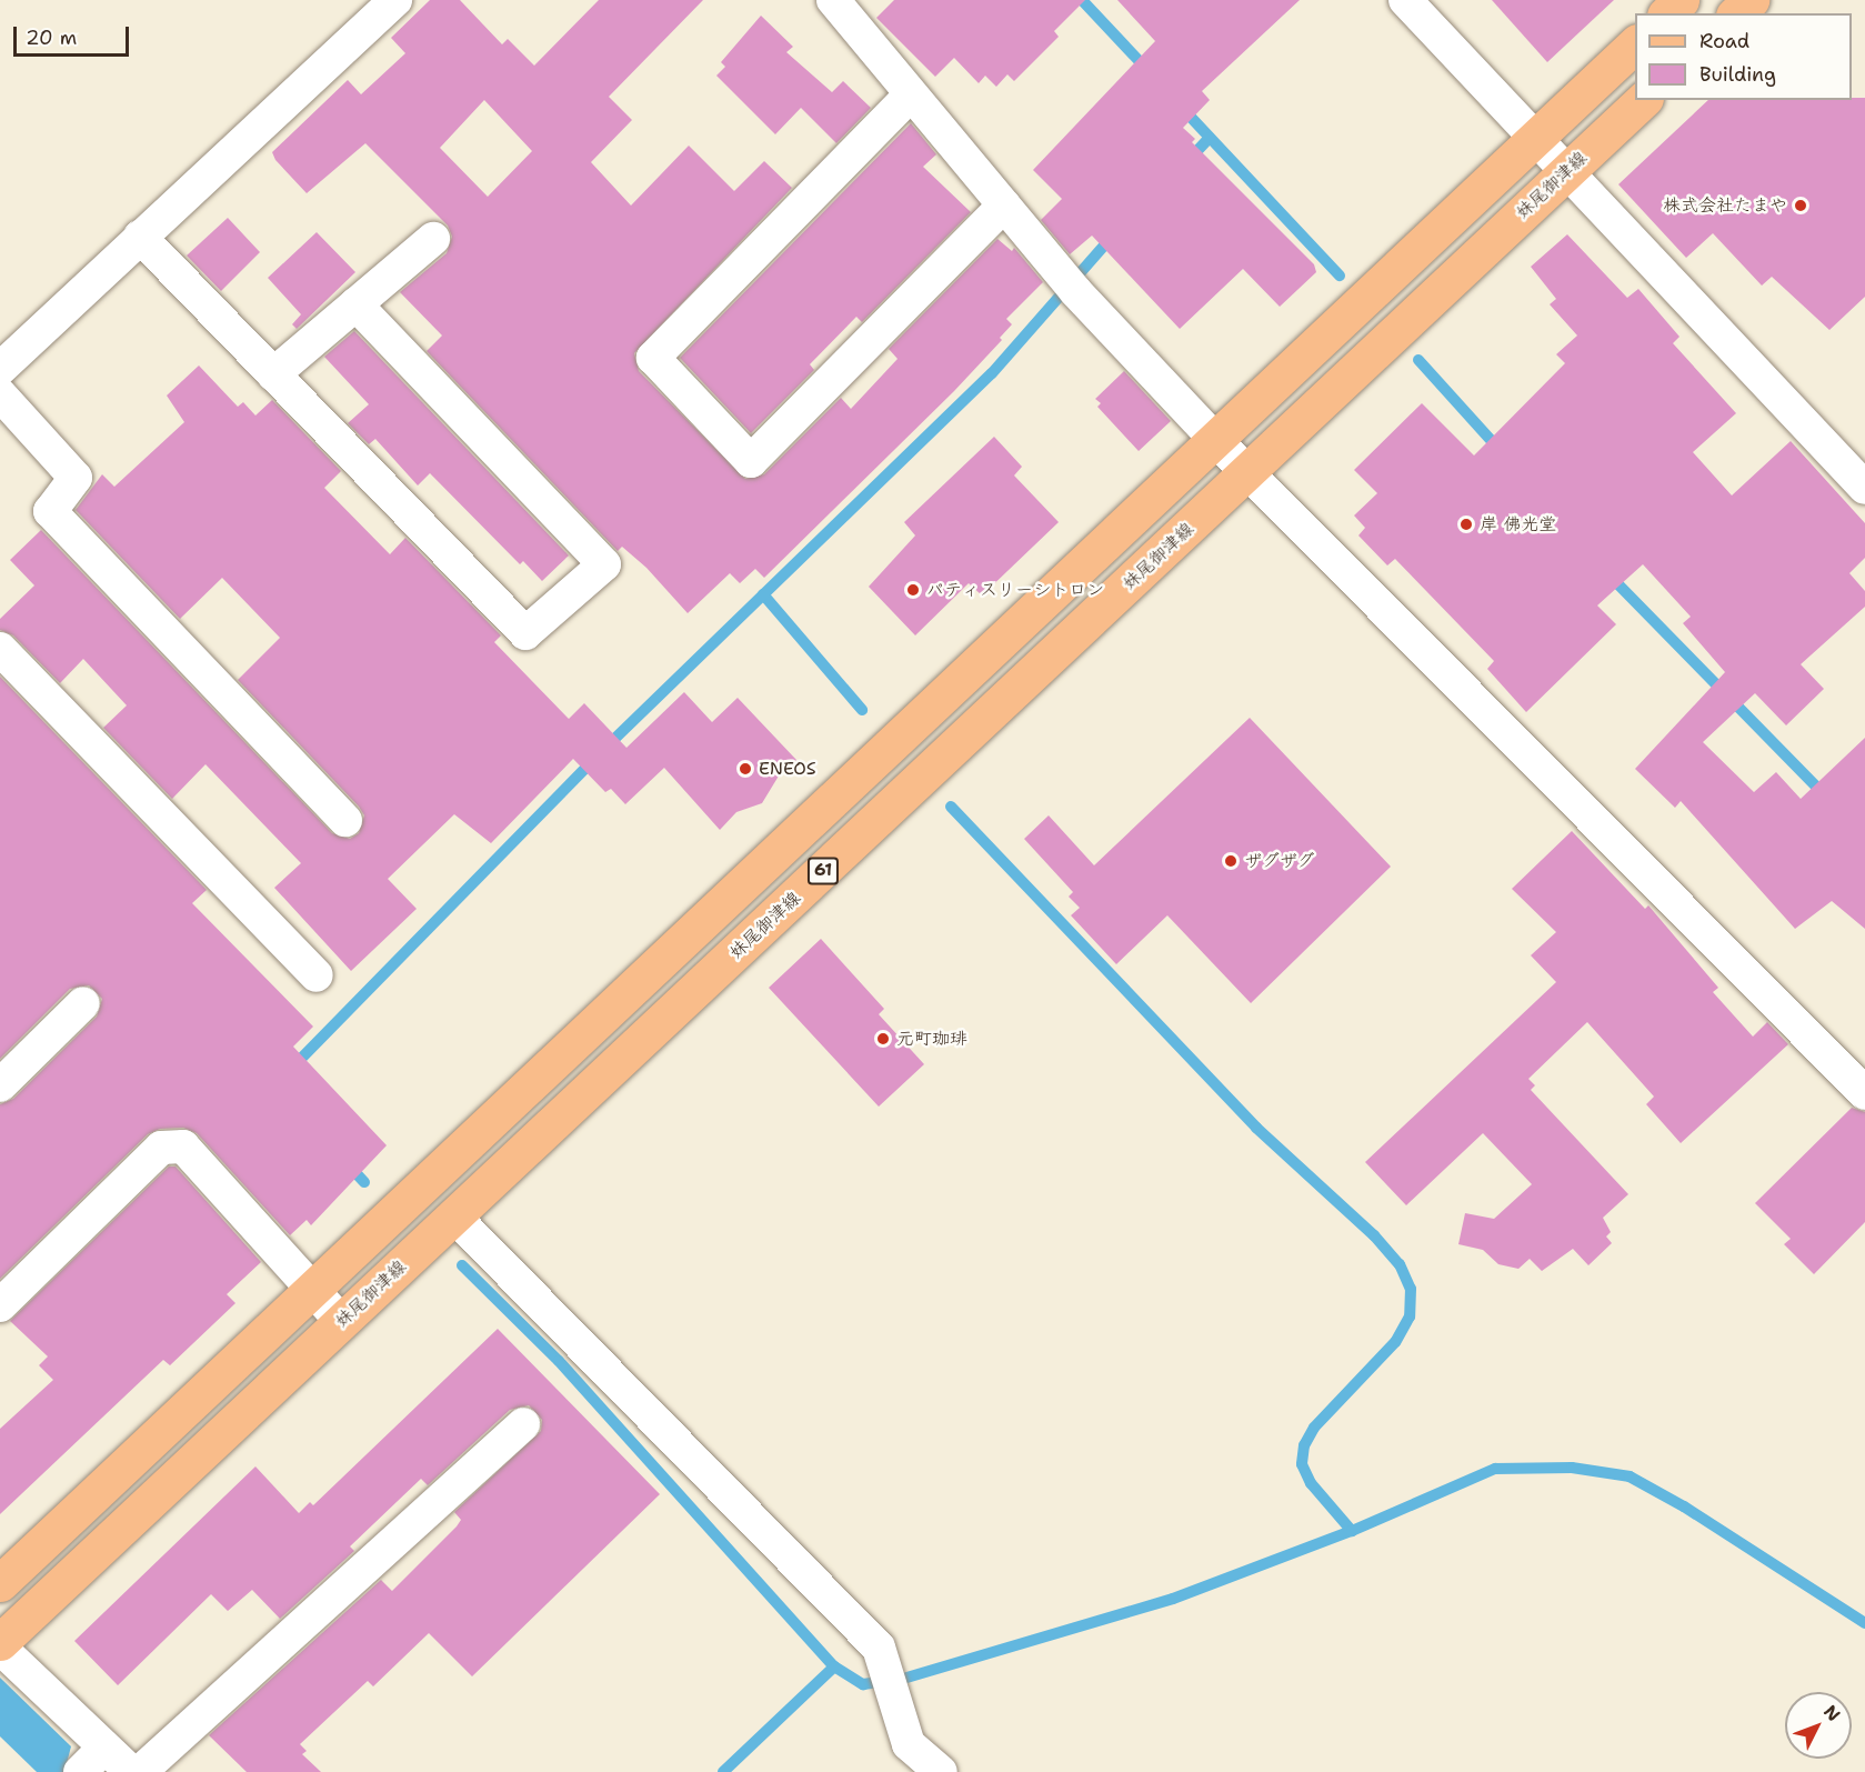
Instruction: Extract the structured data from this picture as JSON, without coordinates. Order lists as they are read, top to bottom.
{
  "streets": {
    "main road": ["妹尾御津線", "61"]
  },
  "places": [
    "株式会社たまや",
    "岸 佛光堂",
    "パティスリーシトロン",
    "ENEOS",
    "ザグザグ",
    "元町珈琲"
  ],
  "legend": ["Road", "Building"],
  "scale_bar": "20 m",
  "north": "top right"
}
